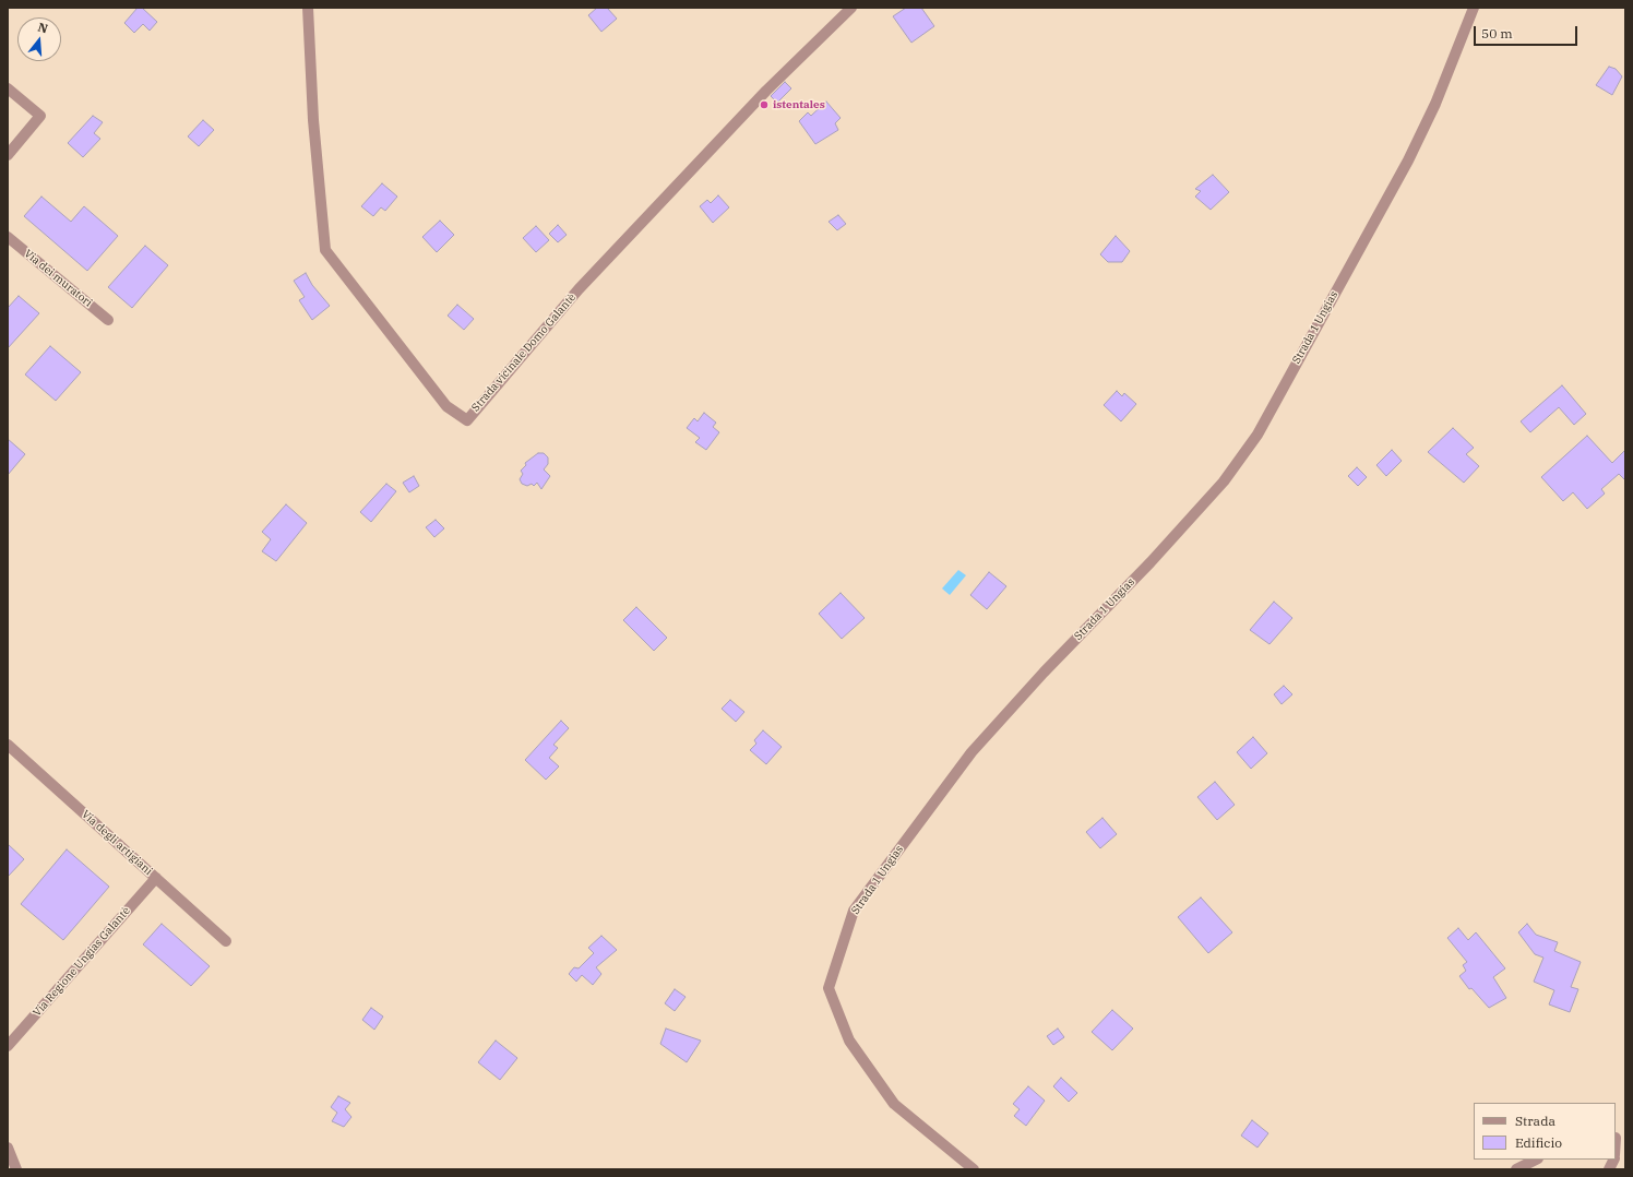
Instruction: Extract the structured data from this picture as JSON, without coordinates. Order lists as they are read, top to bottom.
{
  "streets": {
    "street": [
      "Via dei muratori",
      "Strada 1 Ungias",
      "Strada vicinale Domo Galantè",
      "Via degli artigiani",
      "Via Regione Ungias Galantè"
    ]
  },
  "crossings": [
    ["Via degli artigiani", "Via Regione Ungias Galantè"]
  ],
  "places": ["istentales"],
  "legend": ["Strada", "Edificio"],
  "scale_bar": "50 m",
  "north": "top"
}
